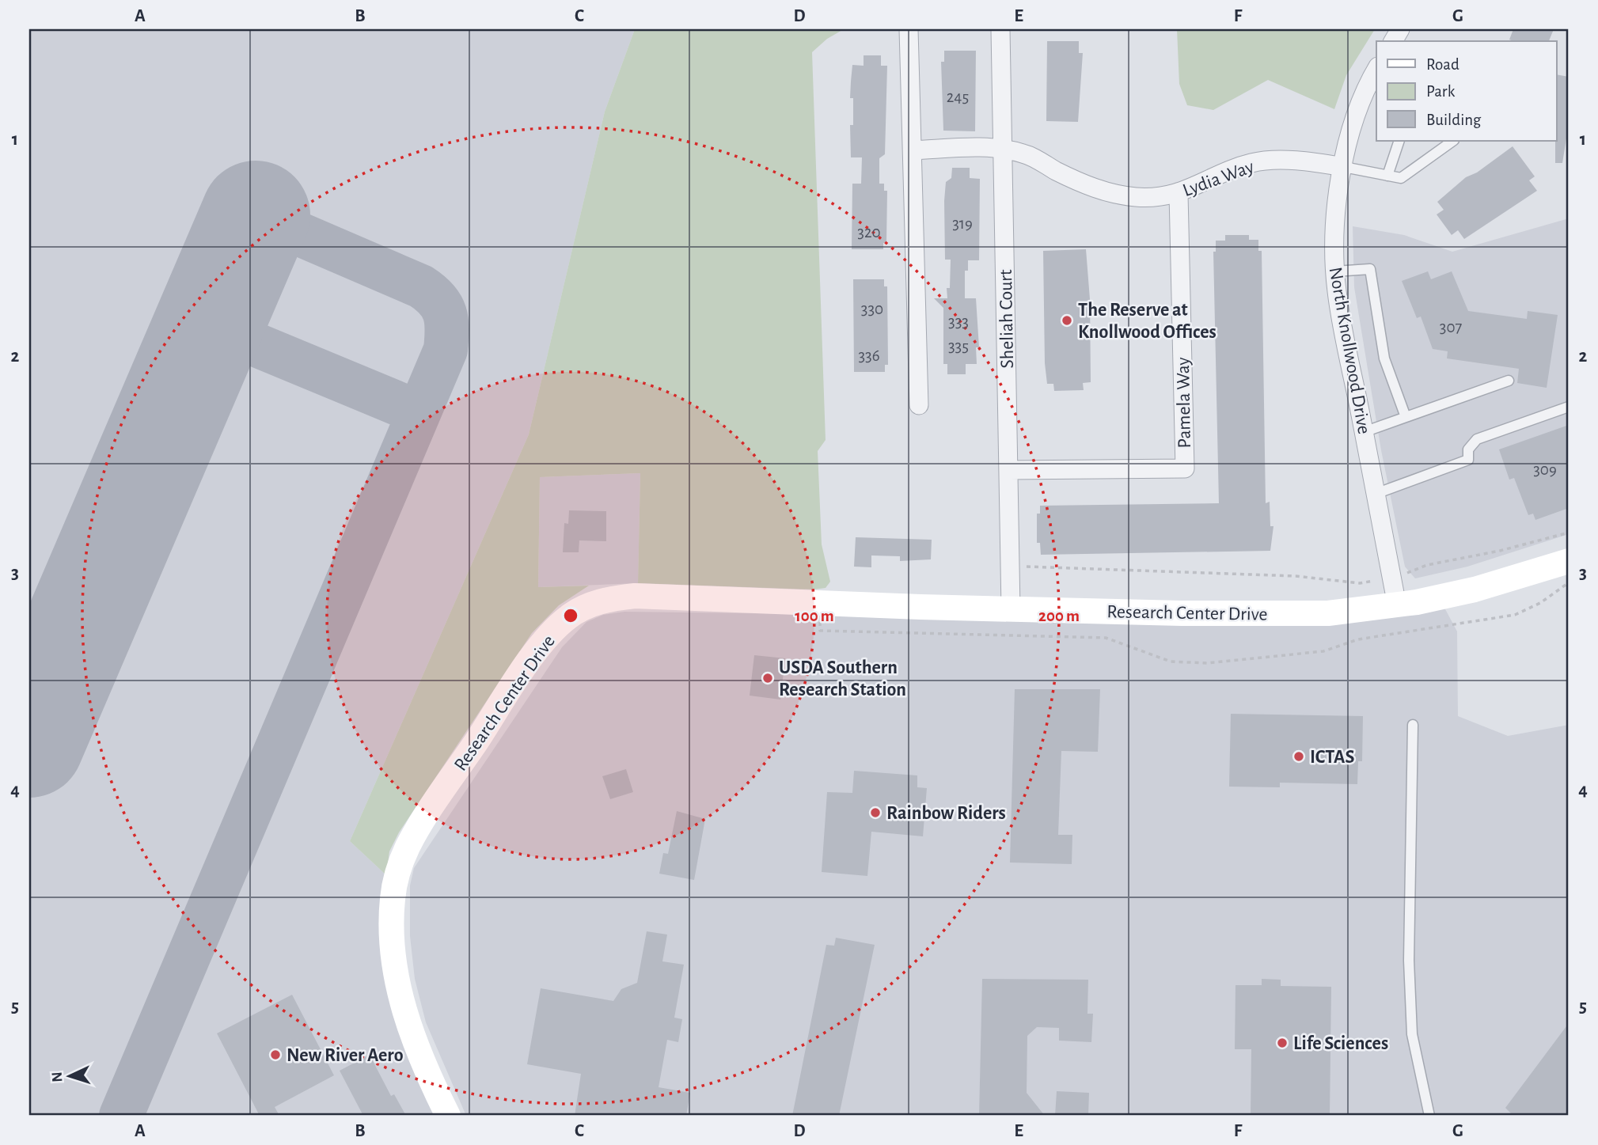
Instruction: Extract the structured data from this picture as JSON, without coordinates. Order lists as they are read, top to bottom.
{
  "streets": {
    "main road": ["Research Center Drive"],
    "street": [
      "Lydia Way",
      "Sheliah Court",
      "North Knollwood Drive",
      "Pamela Way"
    ]
  },
  "crossings": [
    ["Lydia Way", "Sheliah Court"],
    ["Lydia Way", "North Knollwood Drive"],
    ["Lydia Way", "Pamela Way"],
    ["Sheliah Court", "Pamela Way"],
    ["Sheliah Court", "Research Center Drive"],
    ["North Knollwood Drive", "Research Center Drive"]
  ],
  "places": [
    "The Reserve at Knollwood Offices",
    "USDA Southern Research Station",
    "ICTAS",
    "Rainbow Riders",
    "Life Sciences",
    "New River Aero"
  ],
  "house_numbers": [
    "245",
    "319",
    "320",
    "330",
    "333",
    "307",
    "335",
    "336",
    "309"
  ],
  "legend": ["Road", "Park", "Building"],
  "north": "left",
  "grid": {
    "columns": [
      "A",
      "B",
      "C",
      "D",
      "E",
      "F",
      "G"
    ],
    "rows": [
      "1",
      "2",
      "3",
      "4",
      "5"
    ]
  },
  "rings": ["100 m", "200 m"]
}
